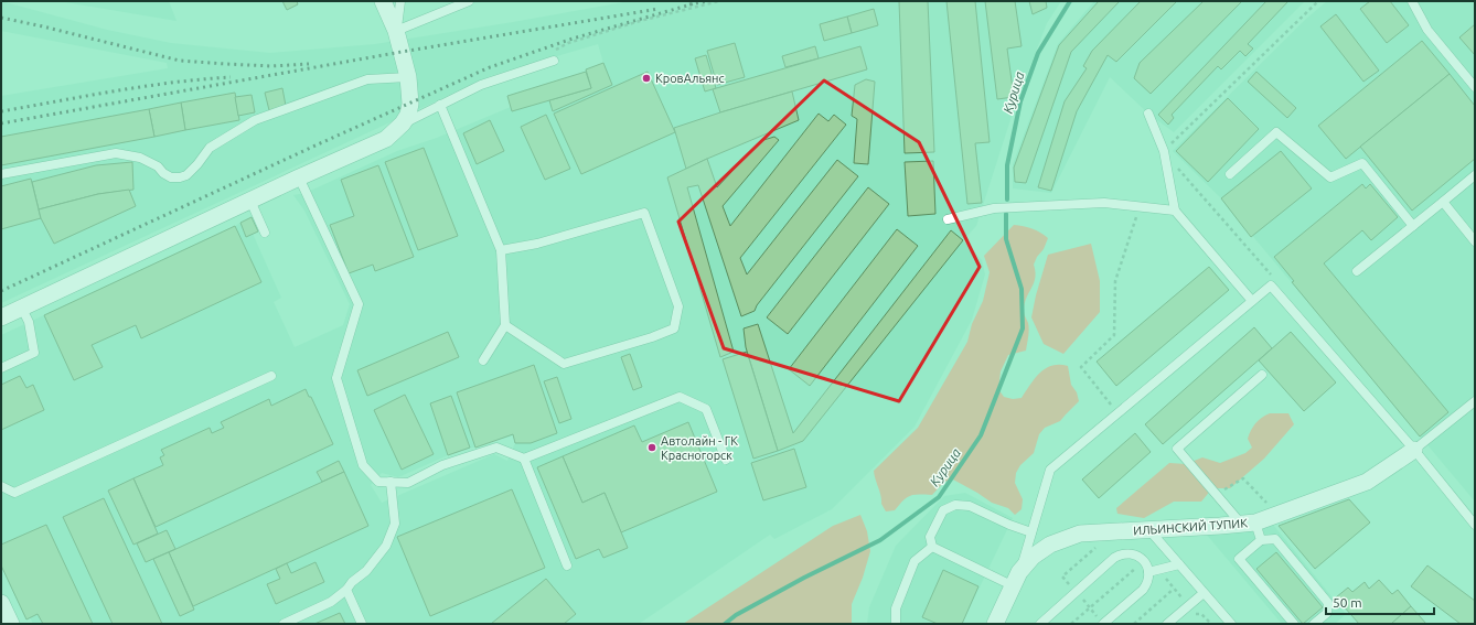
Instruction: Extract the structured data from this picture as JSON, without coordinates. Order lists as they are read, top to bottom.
{
  "streets": {
    "street": ["ИЛЬИНСКИЙ ТУПИК"]
  },
  "water": ["Курица"],
  "places": ["КровАльянс", "Автолайн - ГК Красногорск"],
  "scale_bar": "50 m"
}
